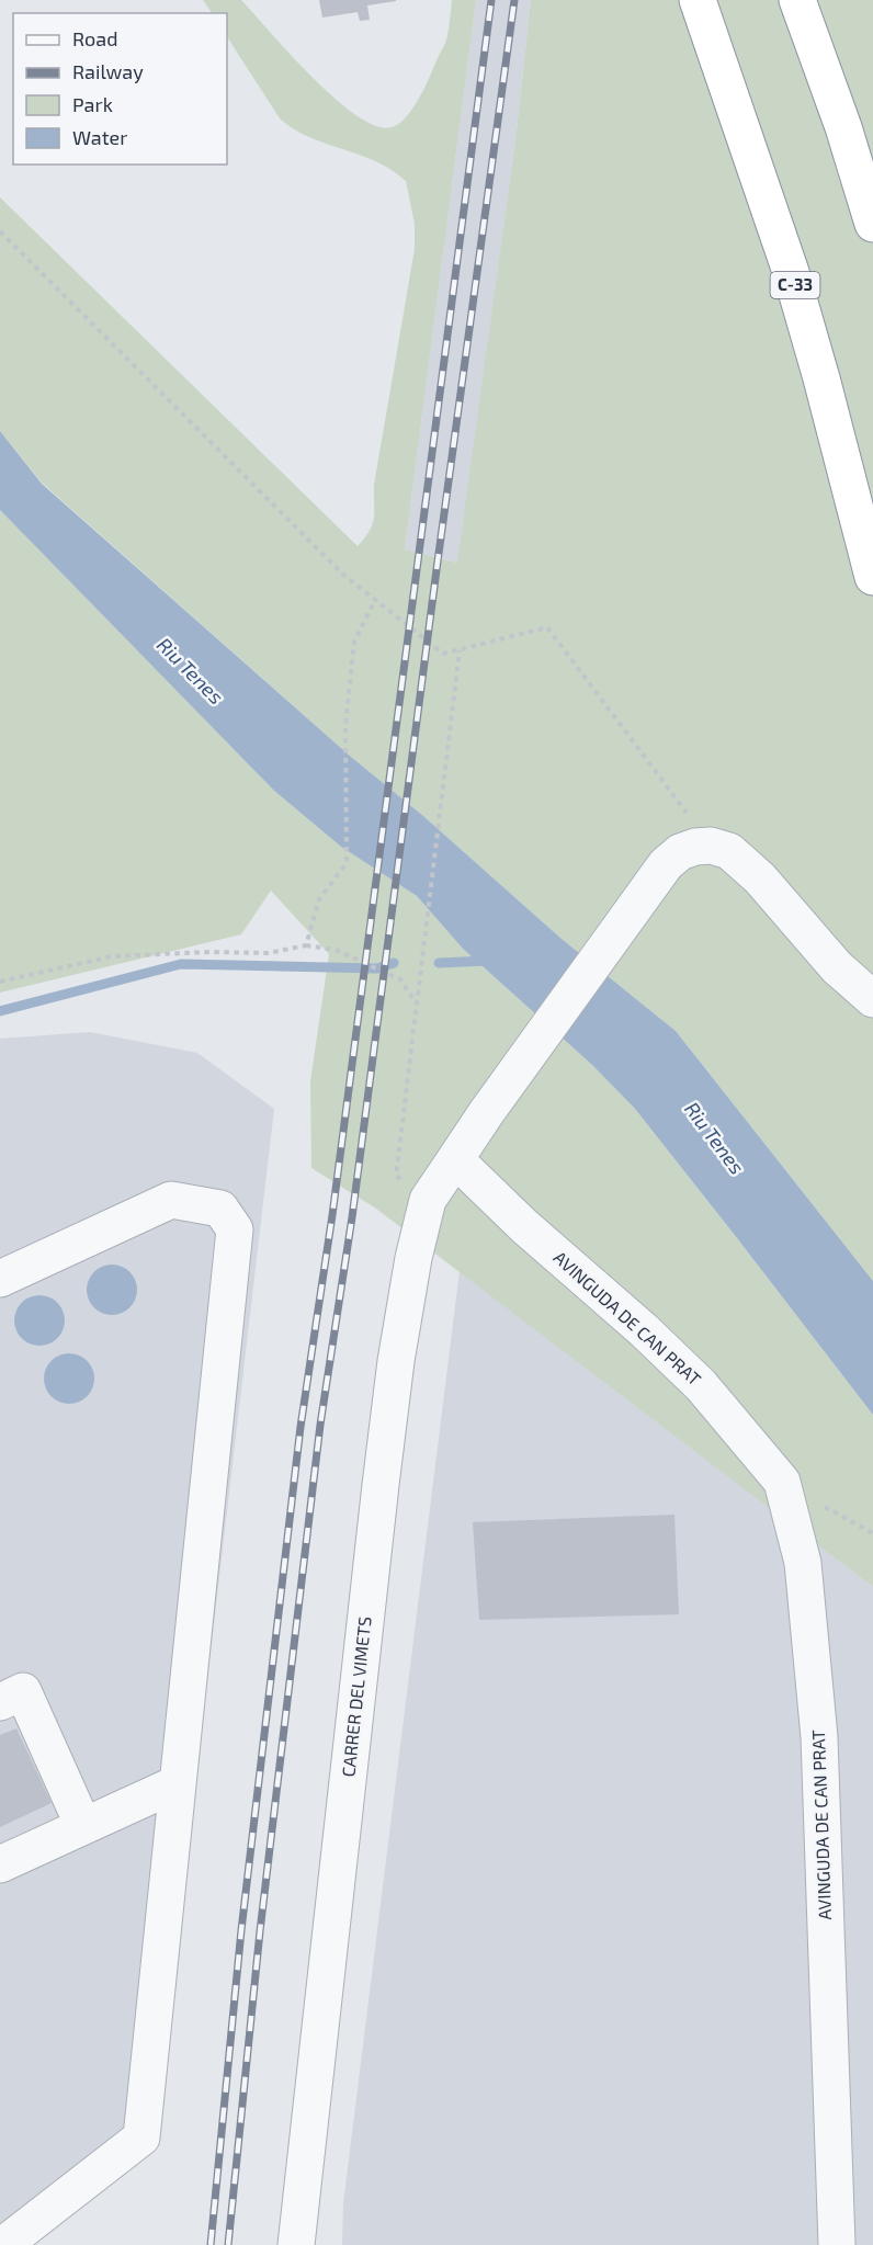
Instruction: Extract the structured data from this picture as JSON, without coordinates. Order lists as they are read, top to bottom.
{
  "streets": {
    "highway": ["C-33"],
    "street": ["AVINGUDA DE CAN PRAT", "CARRER DEL VIMETS"]
  },
  "crossings": [
    ["AVINGUDA DE CAN PRAT", "CARRER DEL VIMETS"]
  ],
  "water": ["Riu Tenes"],
  "legend": [
    "Road",
    "Railway",
    "Park",
    "Water"
  ]
}
